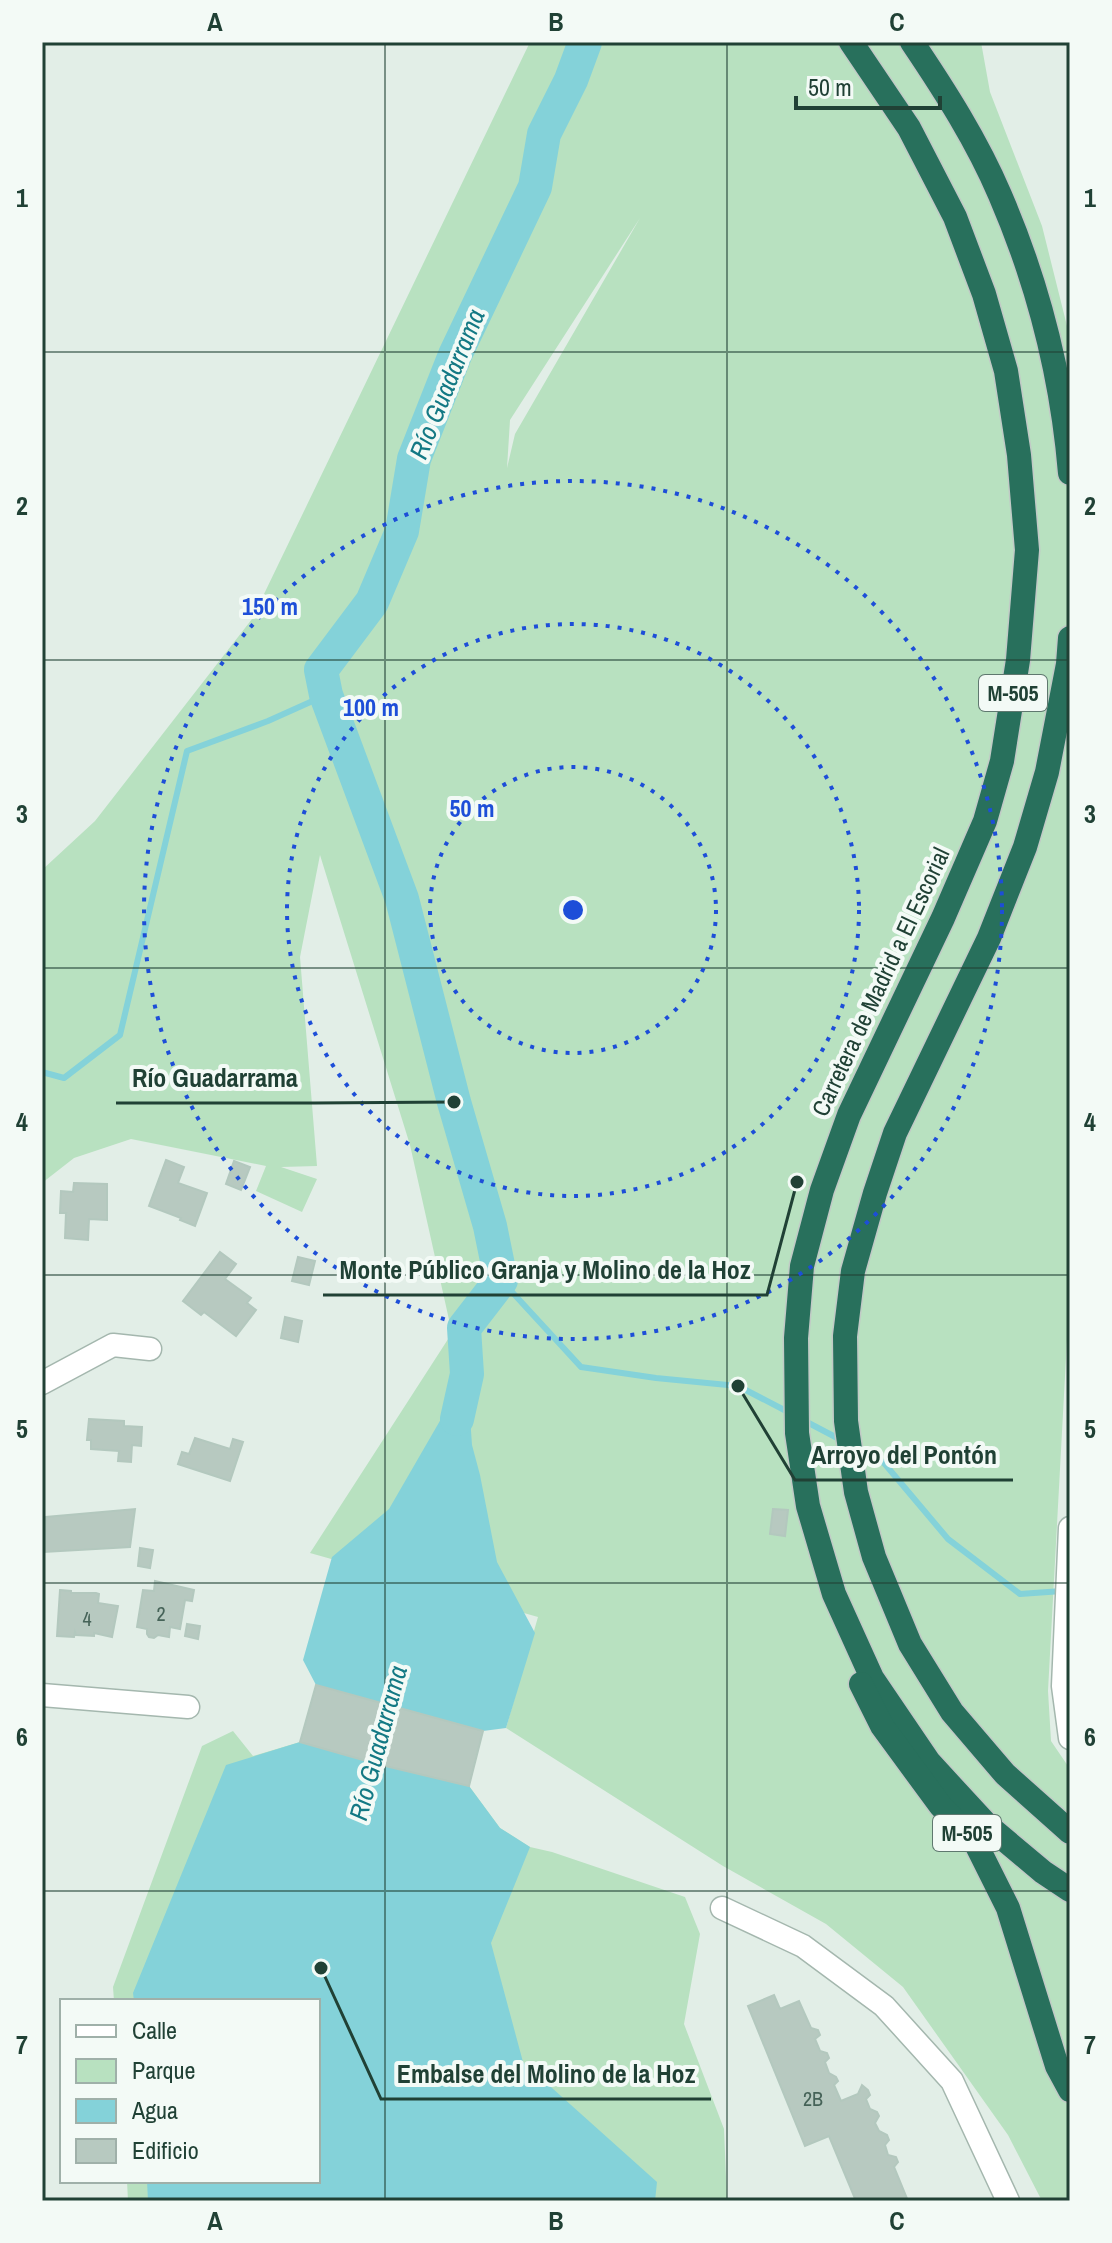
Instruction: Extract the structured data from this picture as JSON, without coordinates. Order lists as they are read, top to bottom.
{
  "streets": {
    "highway": ["M-505", "Carretera de Madrid a El Escorial"]
  },
  "crossings": [
    ["M-505", "Carretera de Madrid a El Escorial"]
  ],
  "water": ["Río Guadarrama"],
  "places": [
    "Río Guadarrama",
    "Monte Público Granja y Molino de la Hoz",
    "Arroyo del Pontón",
    "Embalse del Molino de la Hoz"
  ],
  "house_numbers": ["2", "4", "2B"],
  "legend": [
    "Calle",
    "Parque",
    "Agua",
    "Edificio"
  ],
  "scale_bar": "50 m",
  "grid": {
    "columns": ["A", "B", "C"],
    "rows": [
      "1",
      "2",
      "3",
      "4",
      "5",
      "6",
      "7"
    ]
  },
  "rings": ["150 m", "100 m", "50 m"]
}
